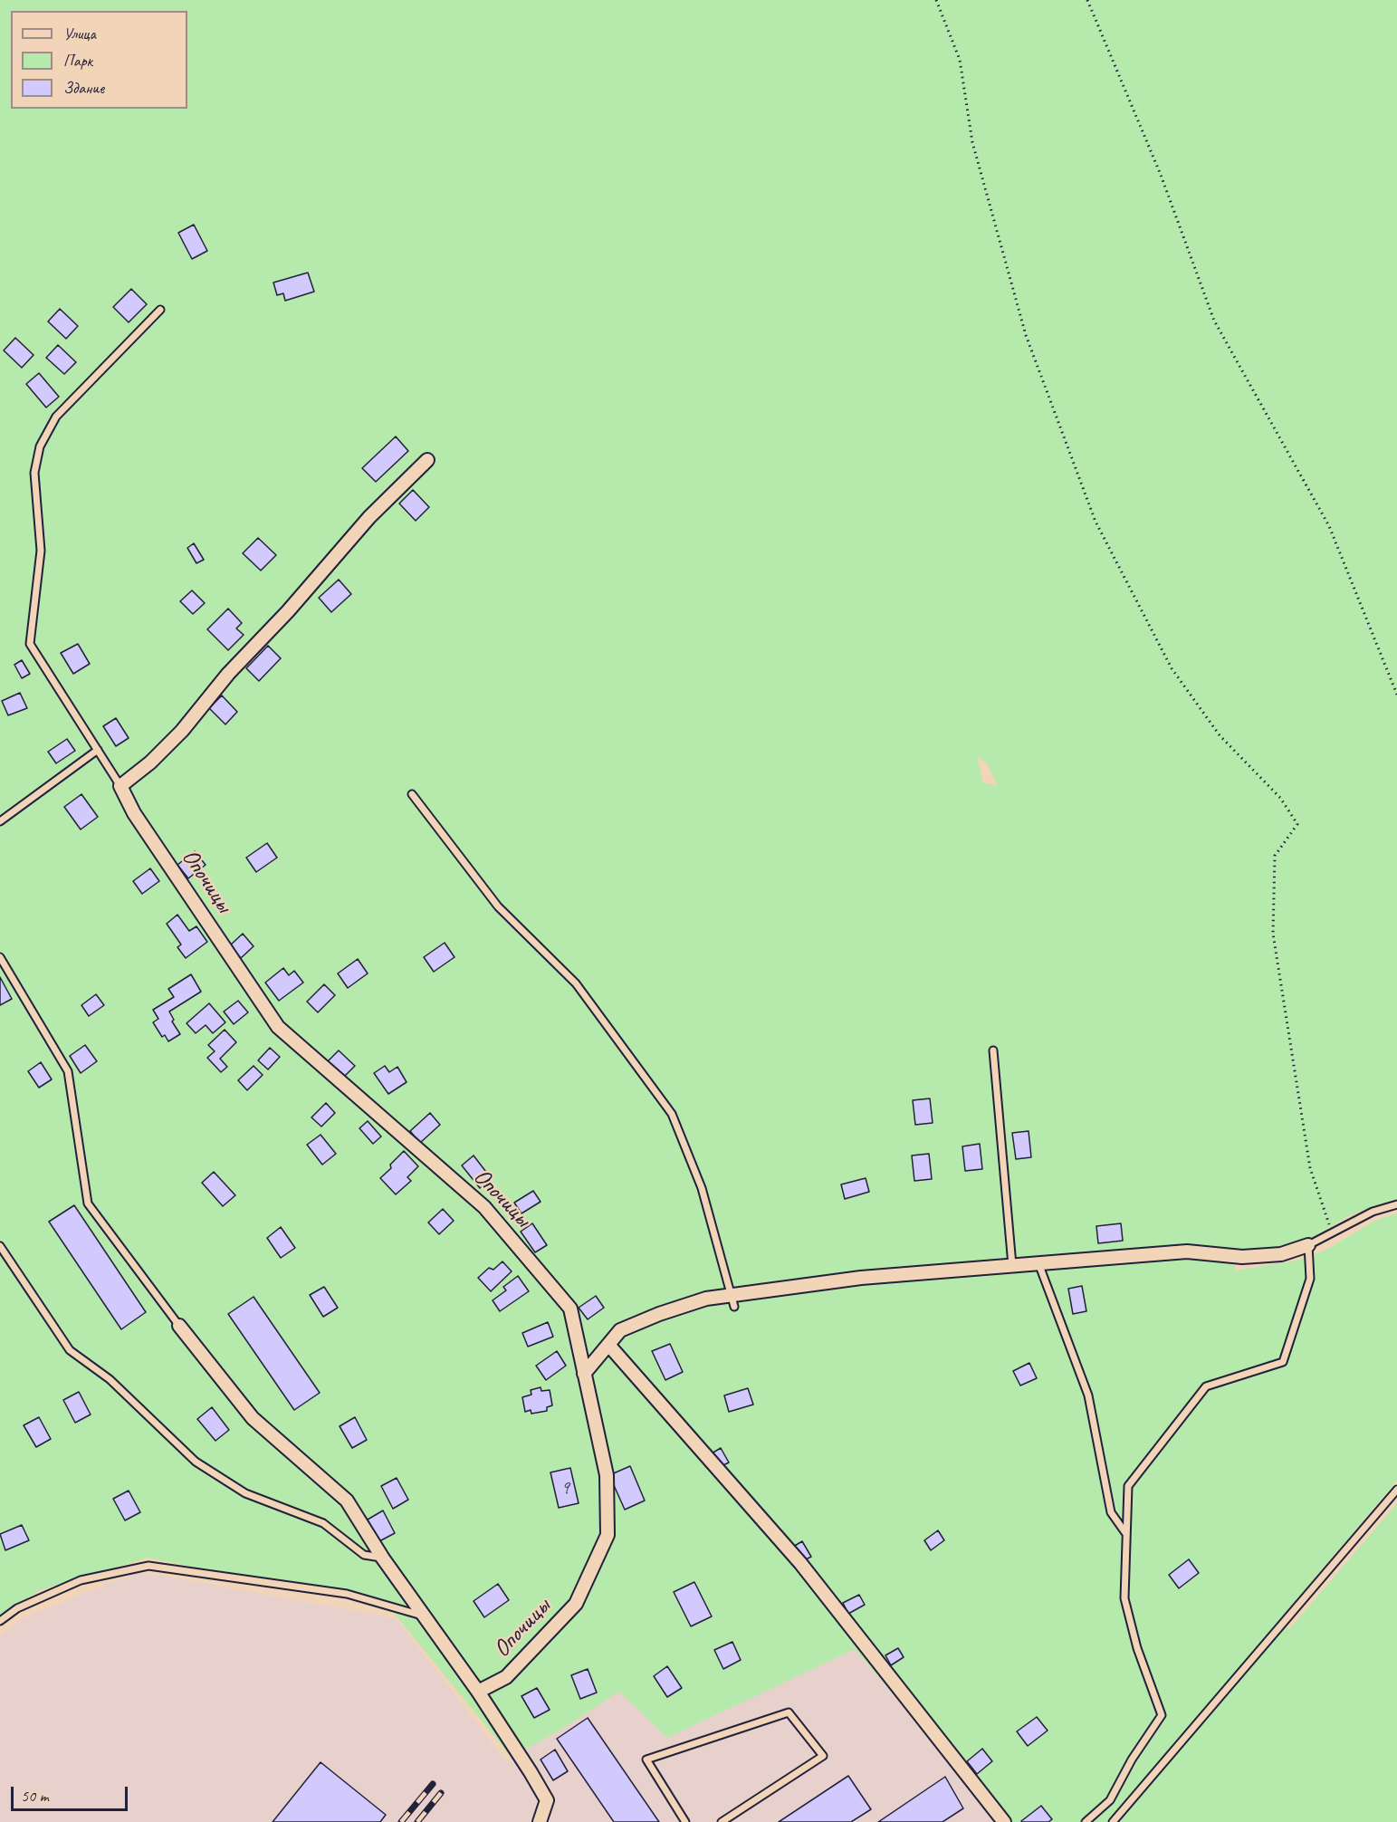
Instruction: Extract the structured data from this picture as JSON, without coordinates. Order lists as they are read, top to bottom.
{
  "streets": {
    "street": ["Опочицы"]
  },
  "house_numbers": ["9"],
  "legend": ["Улица", "Парк", "Здание"],
  "scale_bar": "50 m"
}
